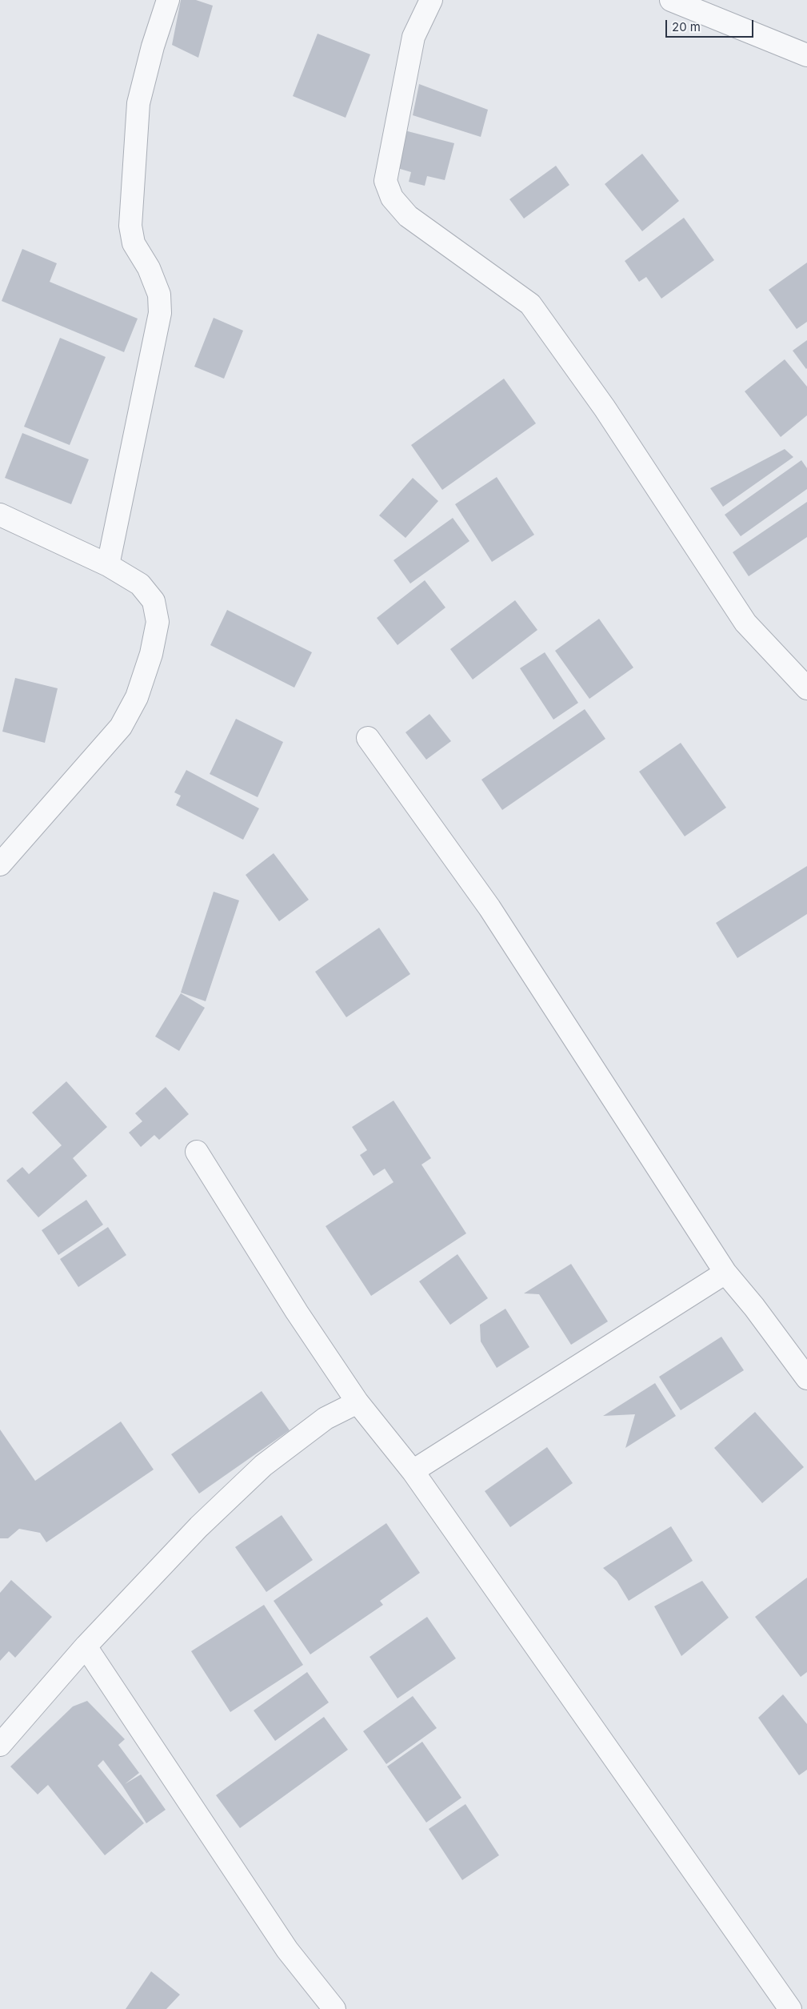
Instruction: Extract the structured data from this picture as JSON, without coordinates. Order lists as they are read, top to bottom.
{
  "scale_bar": "20 m"
}
